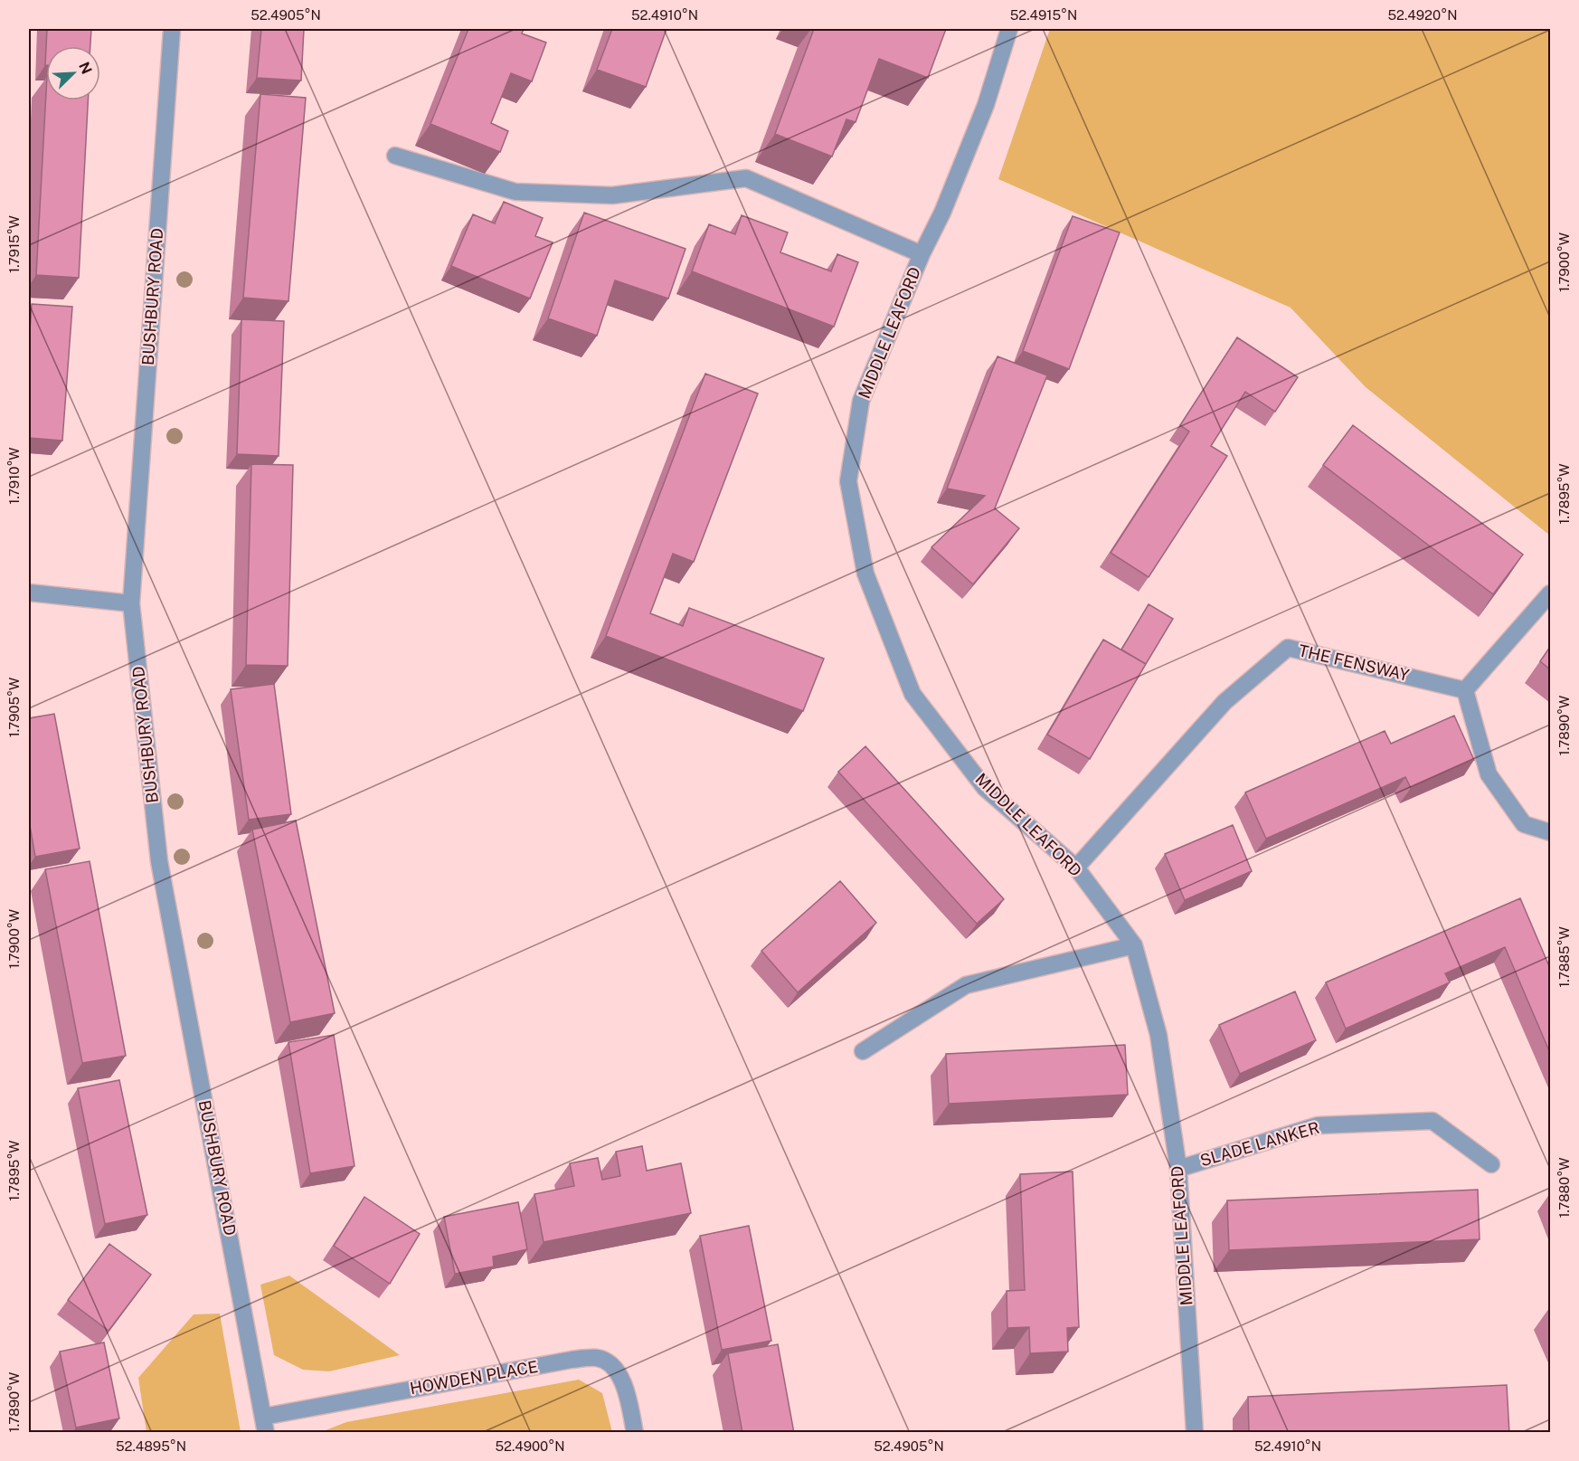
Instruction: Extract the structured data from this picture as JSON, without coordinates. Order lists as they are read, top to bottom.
{
  "streets": {
    "street": [
      "BUSHBURY ROAD",
      "MIDDLE LEAFORD",
      "THE FENSWAY",
      "SLADE LANKER",
      "HOWDEN PLACE"
    ]
  },
  "crossings": [
    ["BUSHBURY ROAD", "HOWDEN PLACE"],
    ["MIDDLE LEAFORD", "THE FENSWAY"],
    ["MIDDLE LEAFORD", "SLADE LANKER"]
  ],
  "north": "top right",
  "coordinates": [
    "52.4905°N",
    "52.4910°N",
    "52.4915°N",
    "52.4920°N",
    "1.7915°W",
    "1.7900°W",
    "1.7910°W",
    "1.7895°W",
    "1.7905°W",
    "1.7890°W",
    "1.7885°W",
    "1.7880°W",
    "52.4895°N",
    "52.4900°N"
  ]
}
